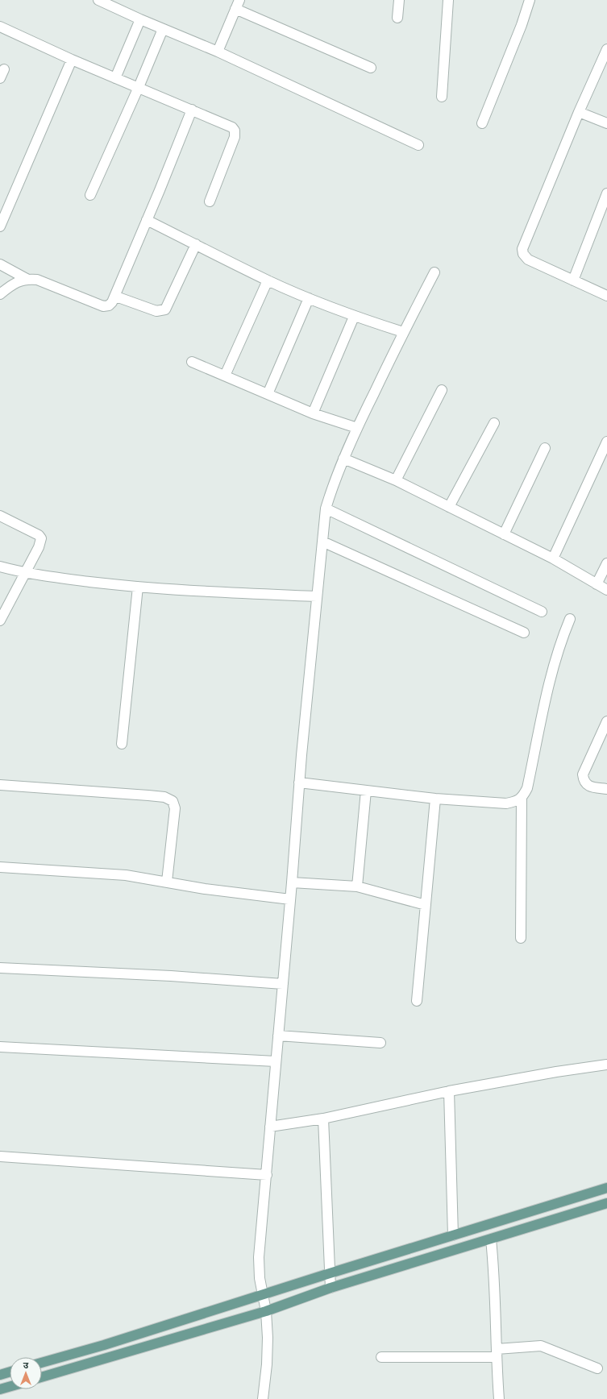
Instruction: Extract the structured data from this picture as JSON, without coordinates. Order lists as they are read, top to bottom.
{
  "north": "top"
}
